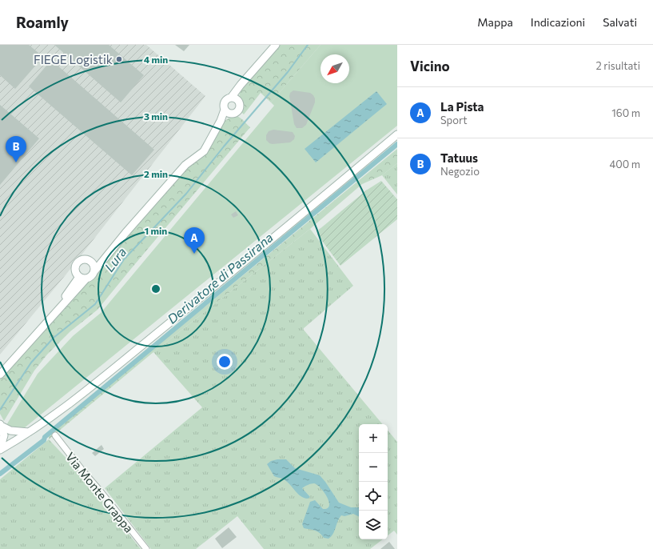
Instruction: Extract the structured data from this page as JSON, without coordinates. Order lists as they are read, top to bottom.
{
  "streets": {
    "street": ["Via Monte Grappa"]
  },
  "water": ["Lura", "Derivatore di Passirana"],
  "places": ["FIEGE Logistik"],
  "north": "bottom left",
  "page": {
    "header": "Roamly",
    "nav": ["Mappa", "Indicazioni", "Salvati"],
    "heading": ["Vicino", "2 risultati"],
    "list": [
      {
        "mark": "A",
        "name": "La Pista",
        "note": "Sport",
        "value": "160 m"
      },
      {
        "mark": "B",
        "name": "Tatuus",
        "note": "Negozio",
        "value": "400 m"
      }
    ],
    "pins": ["B", "A"],
    "map_buttons": ["+", "−"]
  },
  "rings": [
    "4 min",
    "3 min",
    "2 min",
    "1 min"
  ]
}
